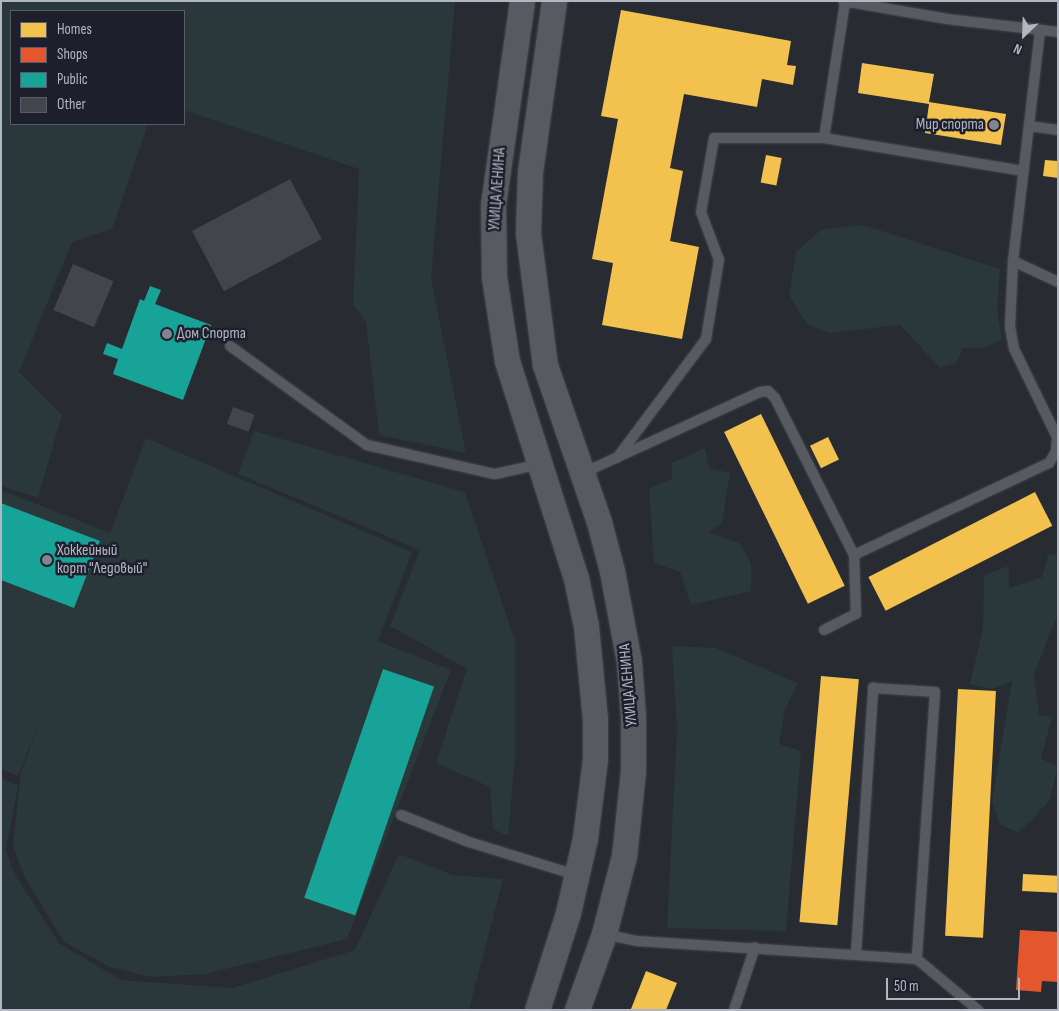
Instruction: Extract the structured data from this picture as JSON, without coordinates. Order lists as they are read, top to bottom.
{
  "streets": {
    "street": ["УЛИЦА ЛЕНИНА"]
  },
  "places": ["Мир спорта", "Дом Спорта", "Хоккейный корт \"Ледовый\""],
  "legend": [
    "Homes",
    "Shops",
    "Public",
    "Other"
  ],
  "scale_bar": "50 m",
  "north": "bottom left"
}
